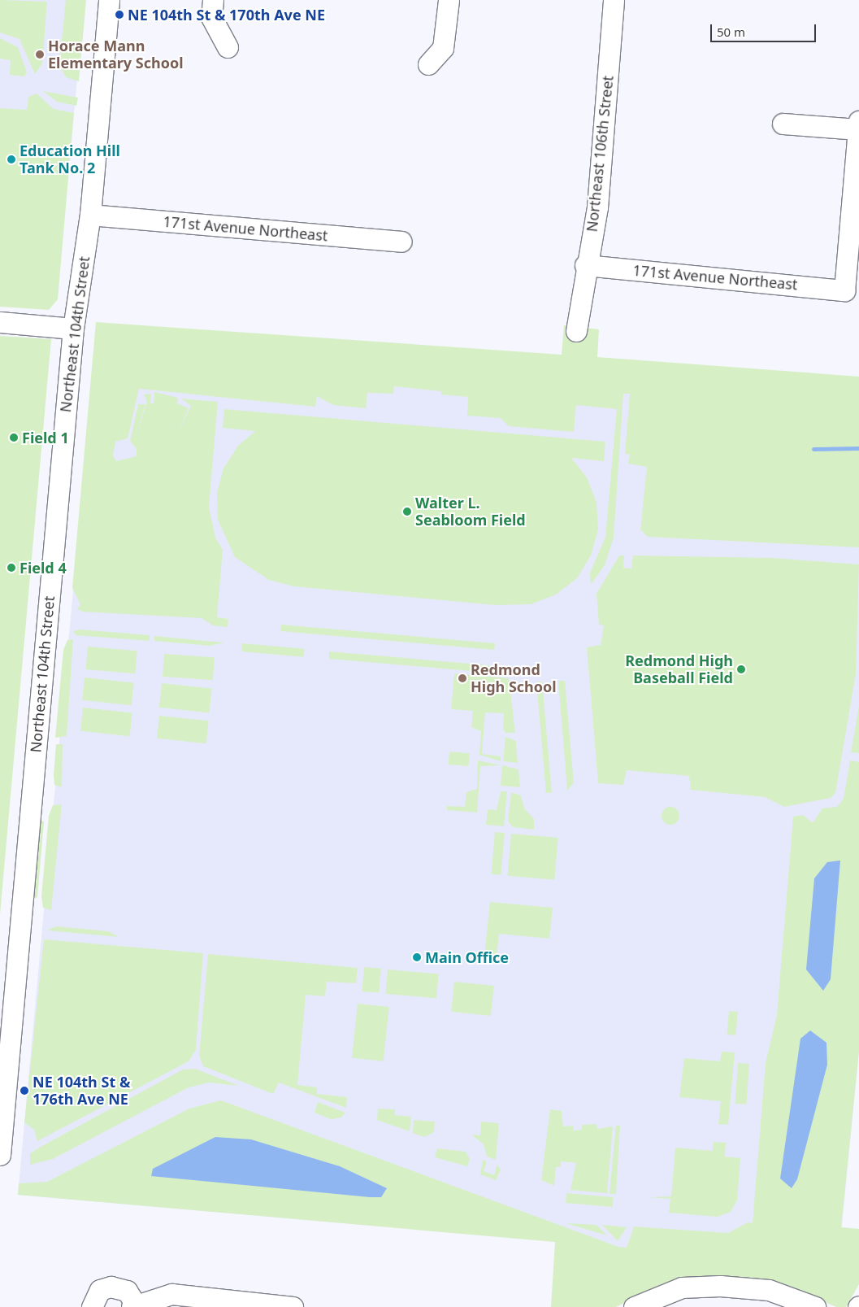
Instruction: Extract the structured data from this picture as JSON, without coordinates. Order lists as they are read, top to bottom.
{
  "streets": {
    "street": ["Northeast 106th Street", "171st Avenue Northeast", "Northeast 104th Street"]
  },
  "crossings": [
    ["Northeast 106th Street", "171st Avenue Northeast"],
    ["171st Avenue Northeast", "Northeast 104th Street"]
  ],
  "places": [
    "NE 104th St & 170th Ave NE",
    "Horace Mann Elementary School",
    "Education Hill Tank No. 2",
    "Field 1",
    "Walter L. Seabloom Field",
    "Field 4",
    "Redmond High Baseball Field",
    "Redmond High School",
    "Main Office",
    "NE 104th St & 176th Ave NE"
  ],
  "scale_bar": "50 m"
}
